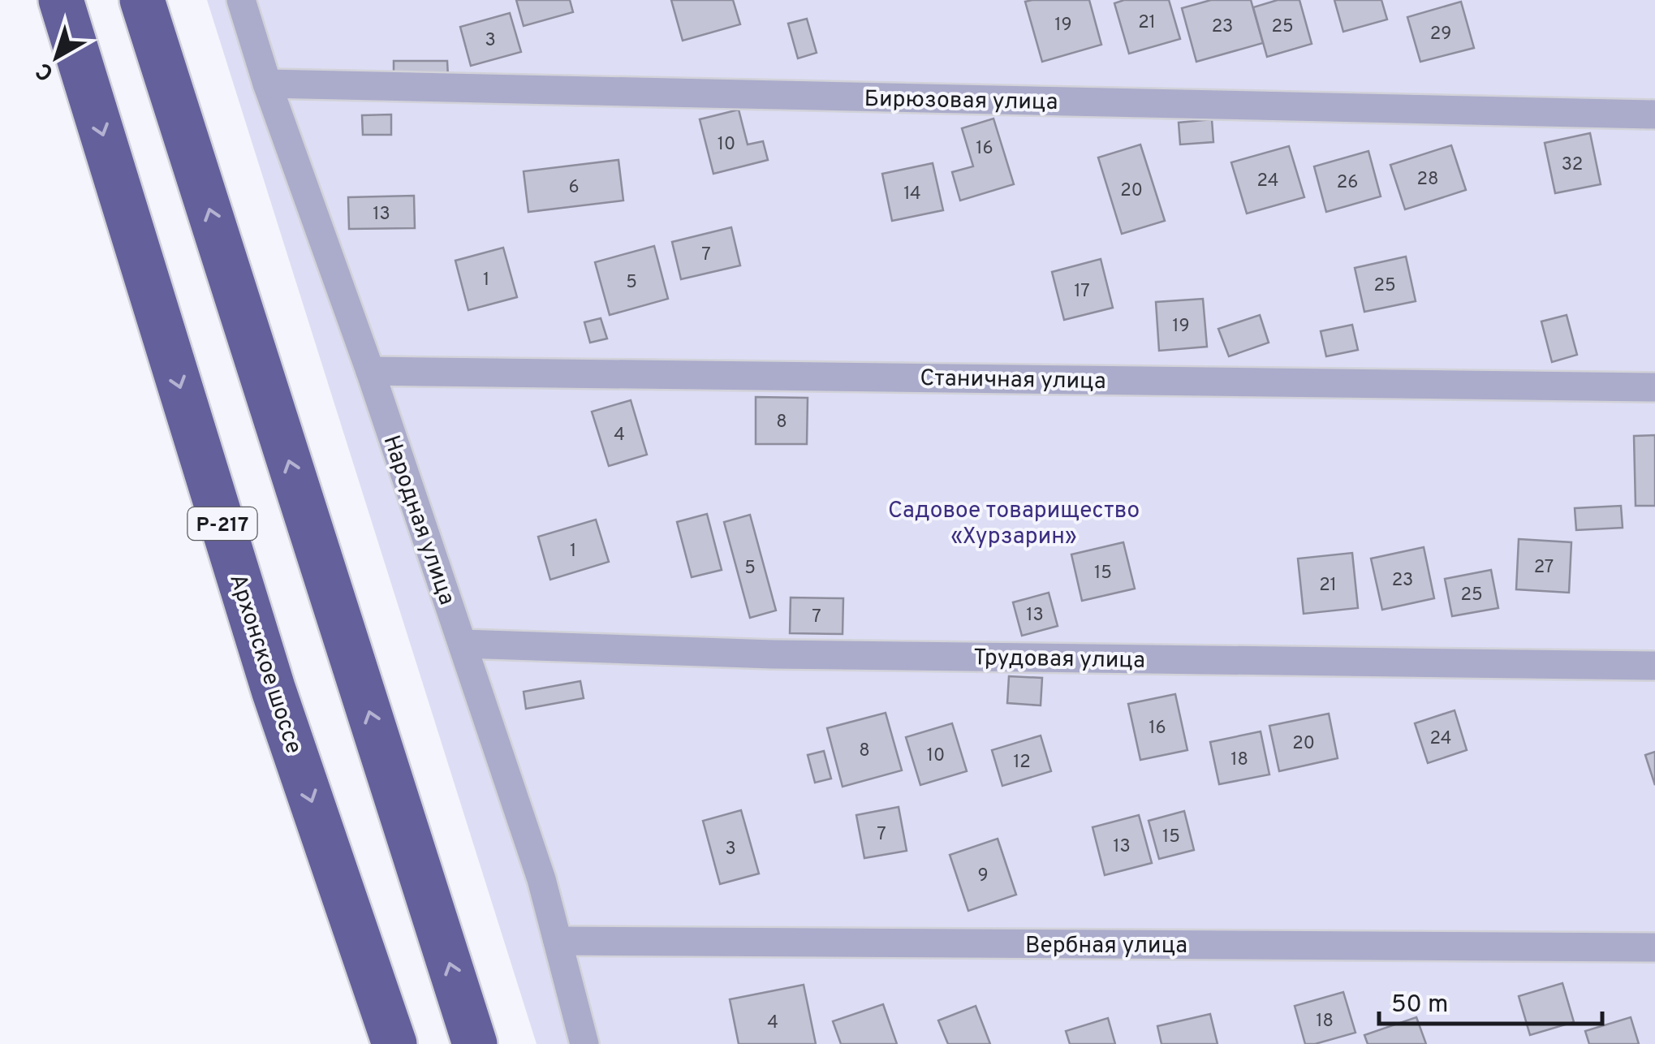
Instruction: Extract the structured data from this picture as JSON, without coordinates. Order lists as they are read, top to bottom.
{
  "streets": {
    "highway": ["Р-217", "Архонское шоссе"],
    "street": [
      "Бирюзовая улица",
      "Станичная улица",
      "Народная улица",
      "Трудовая улица",
      "Вербная улица"
    ]
  },
  "crossings": [
    ["Бирюзовая улица", "Народная улица"],
    ["Станичная улица", "Народная улица"],
    ["Народная улица", "Трудовая улица"],
    ["Народная улица", "Вербная улица"]
  ],
  "parks": ["Садовое товарищество «Хурзарин»"],
  "house_numbers": [
    "21",
    "19",
    "23",
    "25",
    "29",
    "3",
    "10",
    "16",
    "32",
    "28",
    "24",
    "26",
    "6",
    "20",
    "14",
    "13",
    "7",
    "1",
    "5",
    "25",
    "17",
    "19",
    "8",
    "4",
    "1",
    "27",
    "5",
    "15",
    "23",
    "21",
    "25",
    "13",
    "7",
    "16",
    "24",
    "20",
    "8",
    "10",
    "18",
    "12",
    "7",
    "15",
    "13",
    "3",
    "9",
    "18",
    "4"
  ],
  "scale_bar": "50 m",
  "north": "bottom left"
}
